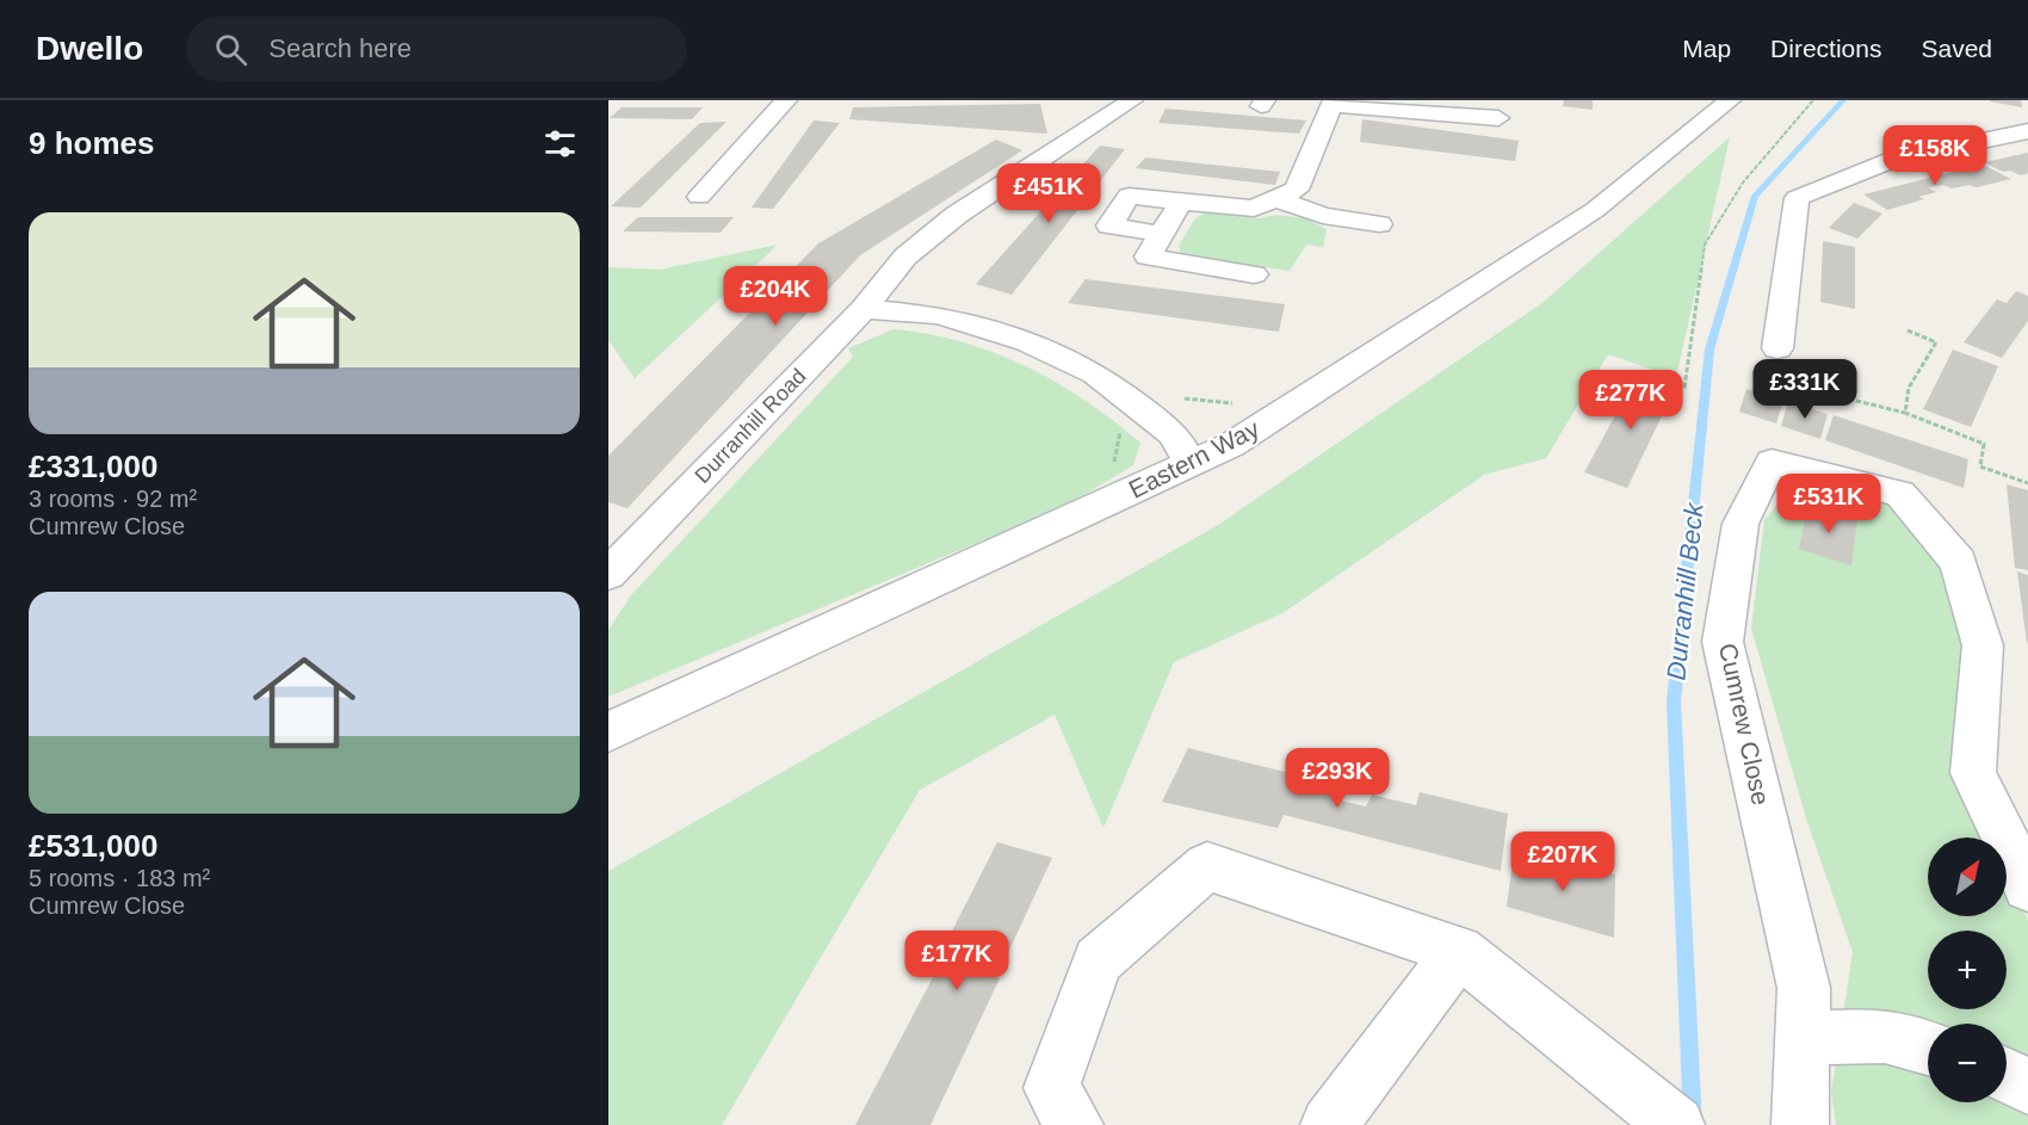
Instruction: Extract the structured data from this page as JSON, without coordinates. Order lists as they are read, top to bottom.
{
  "streets": {
    "street": ["Durranhill Road", "Eastern Way", "Cumrew Close"]
  },
  "water": ["Durranhill Beck"],
  "north": "top right",
  "page": {
    "header": "Dwello",
    "search": "Search here",
    "nav": ["Map", "Directions", "Saved"],
    "heading": "9 homes",
    "price": [
      "£158K",
      "£451K",
      "£204K",
      "£331K",
      "£277K",
      "£531K",
      "£293K",
      "£207K",
      "£177K"
    ],
    "list": [
      {
        "name": "£331,000",
        "note": "3 rooms · 92 m² · Cumrew Close"
      },
      {
        "name": "£531,000",
        "note": "5 rooms · 183 m² · Cumrew Close"
      }
    ],
    "map_buttons": ["+", "−"]
  }
}
